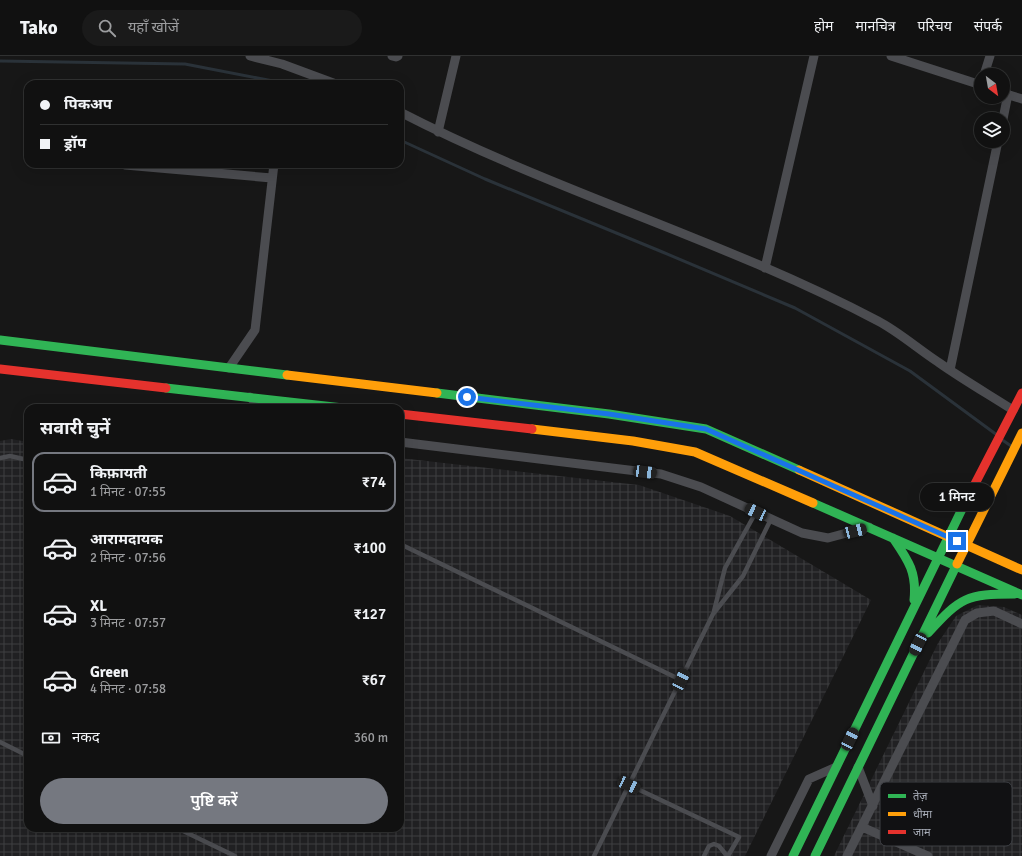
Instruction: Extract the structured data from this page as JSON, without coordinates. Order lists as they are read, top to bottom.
{
  "legend": ["तेज़", "धीमा", "जाम"],
  "north": "bottom right",
  "page": {
    "header": "Tako",
    "search": "यहाँ खोजें",
    "nav": [
      "होम",
      "मानचित्र",
      "परिचय",
      "संपर्क"
    ],
    "banner": ["पिकअप", "ड्रॉप"],
    "heading": "सवारी चुनें",
    "list": [
      {
        "name": "किफ़ायती",
        "note": "1 मिनट · 07:55",
        "value": "₹74"
      },
      {
        "name": "आरामदायक",
        "note": "2 मिनट · 07:56",
        "value": "₹100"
      },
      {
        "name": "XL",
        "note": "3 मिनट · 07:57",
        "value": "₹127"
      },
      {
        "name": "Green",
        "note": "4 मिनट · 07:58",
        "value": "₹67"
      }
    ],
    "bubble": "1 मिनट",
    "pay": ["नकद", "360 m"],
    "buttons": "पुष्टि करें"
  }
}
